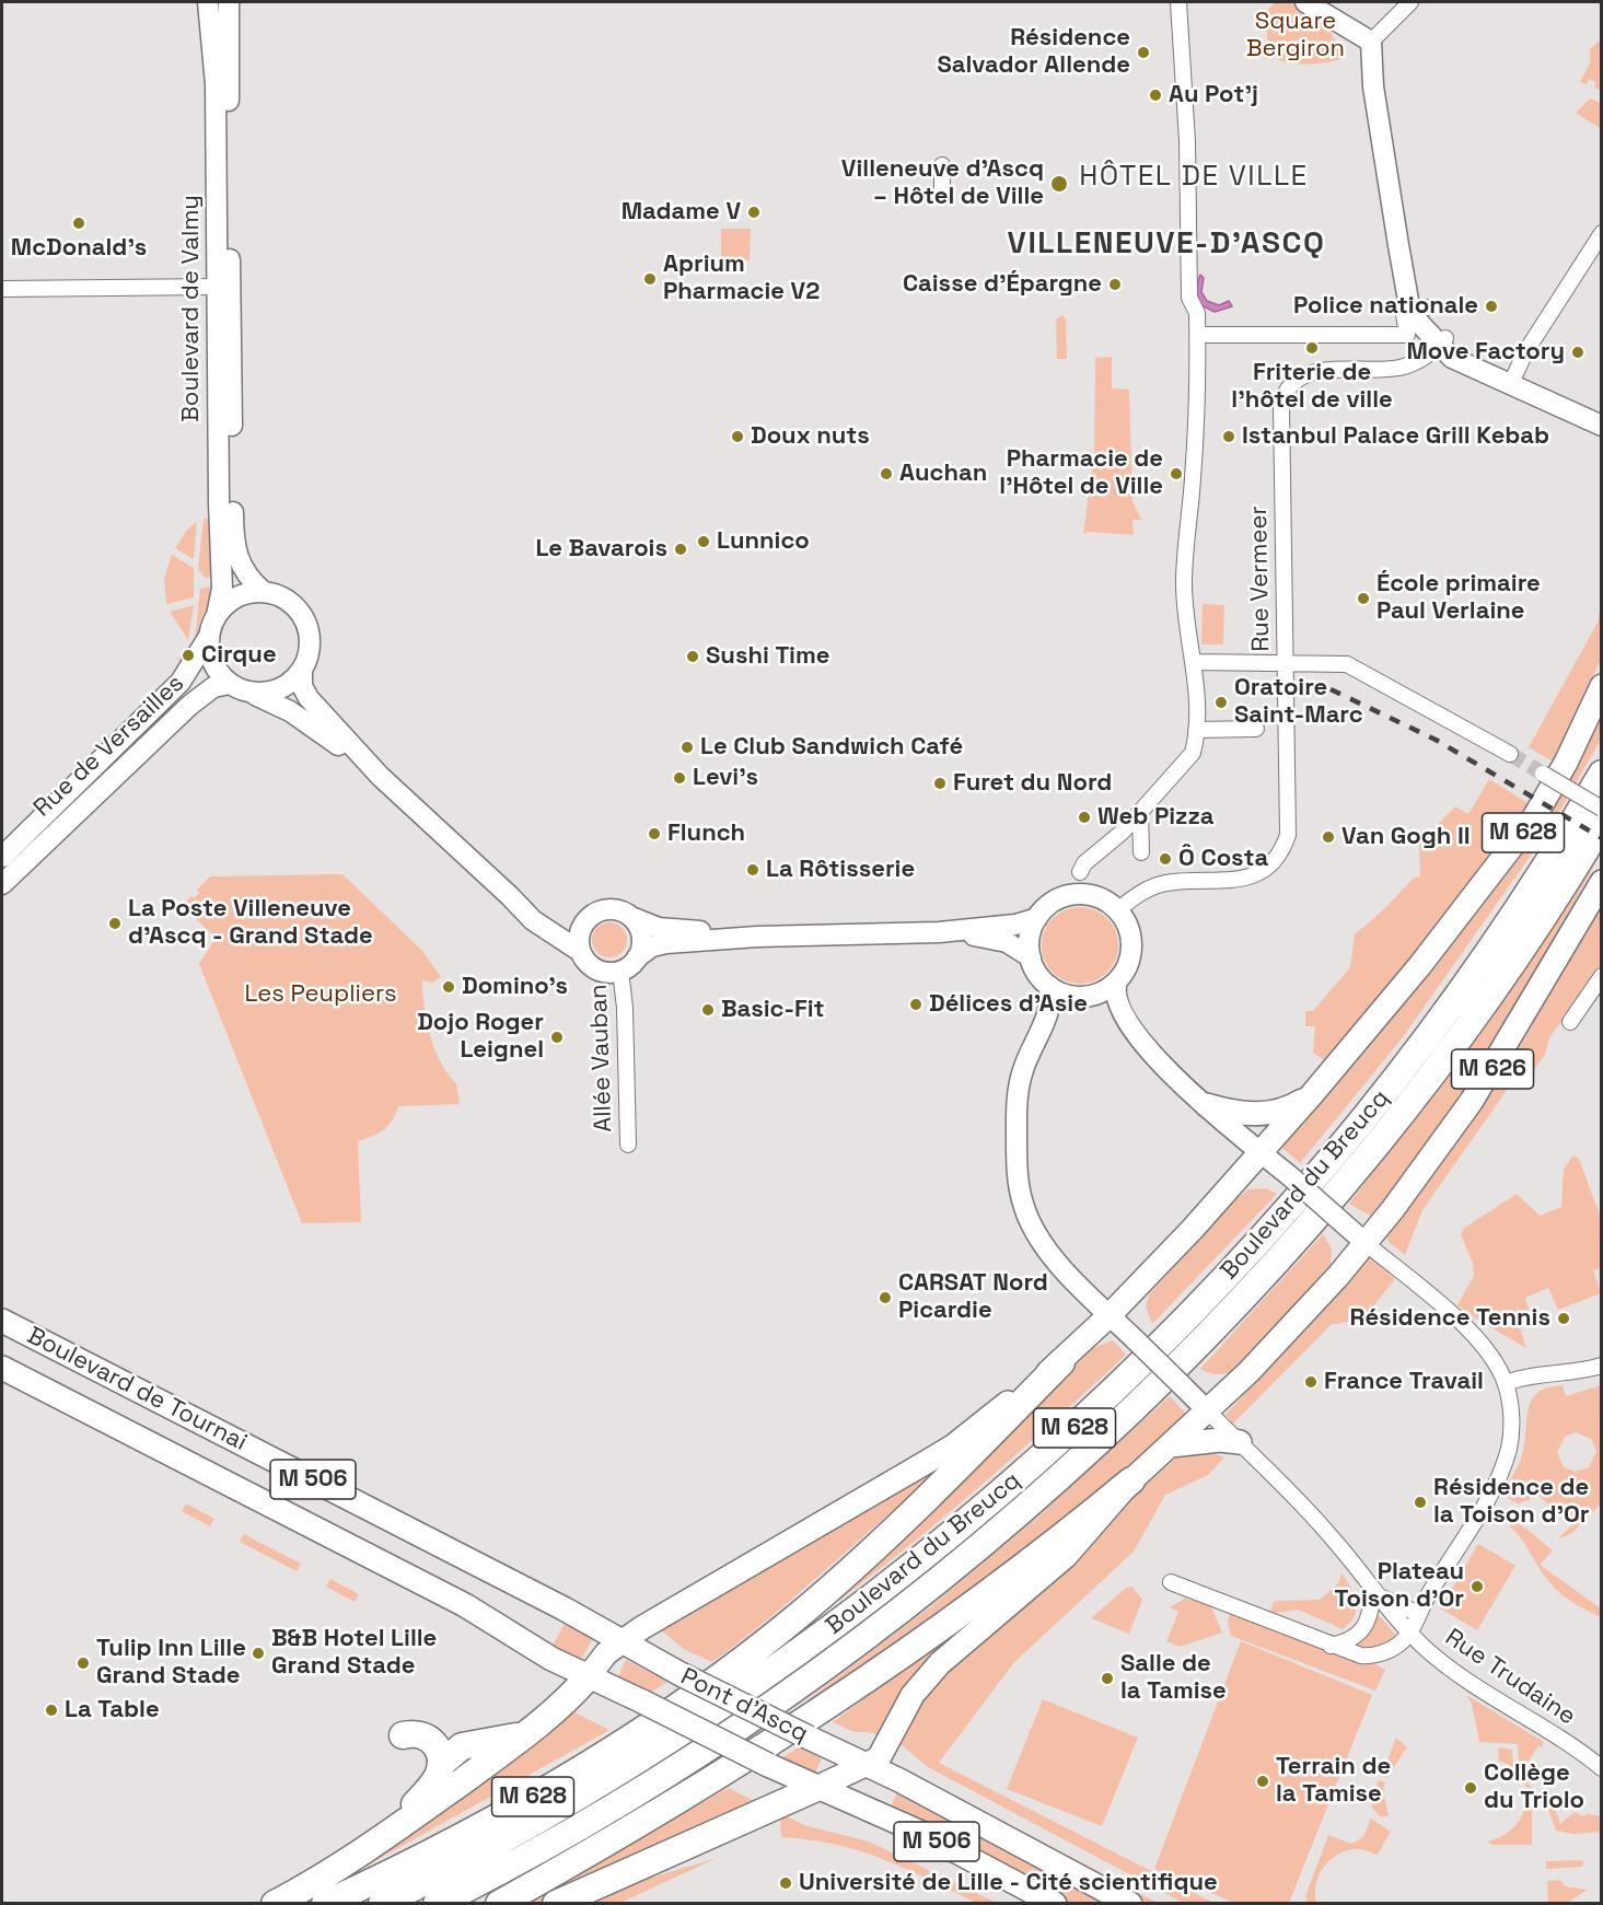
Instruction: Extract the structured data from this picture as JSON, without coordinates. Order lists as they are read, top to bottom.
{
  "streets": {
    "highway": ["M 628", "Boulevard du Breucq"],
    "main road": [
      "M 626",
      "Boulevard de Tournai",
      "M 506",
      "Pont d'Ascq"
    ],
    "street": [
      "Boulevard de Valmy",
      "Rue Vermeer",
      "Rue de Versailles",
      "Allée Vauban",
      "Rue Trudaine"
    ]
  },
  "crossings": [
    ["Boulevard de Valmy", "Rue de Versailles"],
    ["M 628", "M 626"],
    ["M 628", "Boulevard de Tournai"],
    ["M 628", "Rue Trudaine"],
    ["M 628", "Pont d'Ascq"],
    ["M 626", "Rue Trudaine"],
    ["Boulevard de Tournai", "Pont d'Ascq"],
    ["M 506", "Pont d'Ascq"]
  ],
  "districts": ["HÔTEL DE VILLE", "VILLENEUVE-D'ASCQ"],
  "parks": ["Square Bergiron", "Les Peupliers"],
  "places": [
    "Résidence Salvador Allende",
    "Au Pot'j",
    "Villeneuve d'Ascq – Hôtel de Ville",
    "Madame V",
    "McDonald's",
    "Aprium Pharmacie V2",
    "Caisse d'Épargne",
    "Police nationale",
    "Friterie de l'hôtel de ville",
    "Move Factory",
    "Doux nuts",
    "Istanbul Palace Grill Kebab",
    "Auchan",
    "Pharmacie de l'Hôtel de Ville",
    "Lunnico",
    "Le Bavarois",
    "École primaire Paul Verlaine",
    "Cirque",
    "Sushi Time",
    "Oratoire Saint-Marc",
    "Le Club Sandwich Café",
    "Levi's",
    "Furet du Nord",
    "Web Pizza",
    "Flunch",
    "Van Gogh II",
    "Ô Costa",
    "La Rôtisserie",
    "La Poste Villeneuve d'Ascq - Grand Stade",
    "Domino's",
    "Délices d'Asie",
    "Basic-Fit",
    "Dojo Roger Leignel",
    "CARSAT Nord Picardie",
    "Résidence Tennis",
    "France Travail",
    "Résidence de la Toison d'Or",
    "Plateau Toison d'Or",
    "B&B Hotel Lille Grand Stade",
    "Tulip Inn Lille Grand Stade",
    "Salle de la Tamise",
    "La Table",
    "Terrain de la Tamise",
    "Collège du Triolo",
    "Université de Lille ‐ Cité scientifique"
  ]
}
